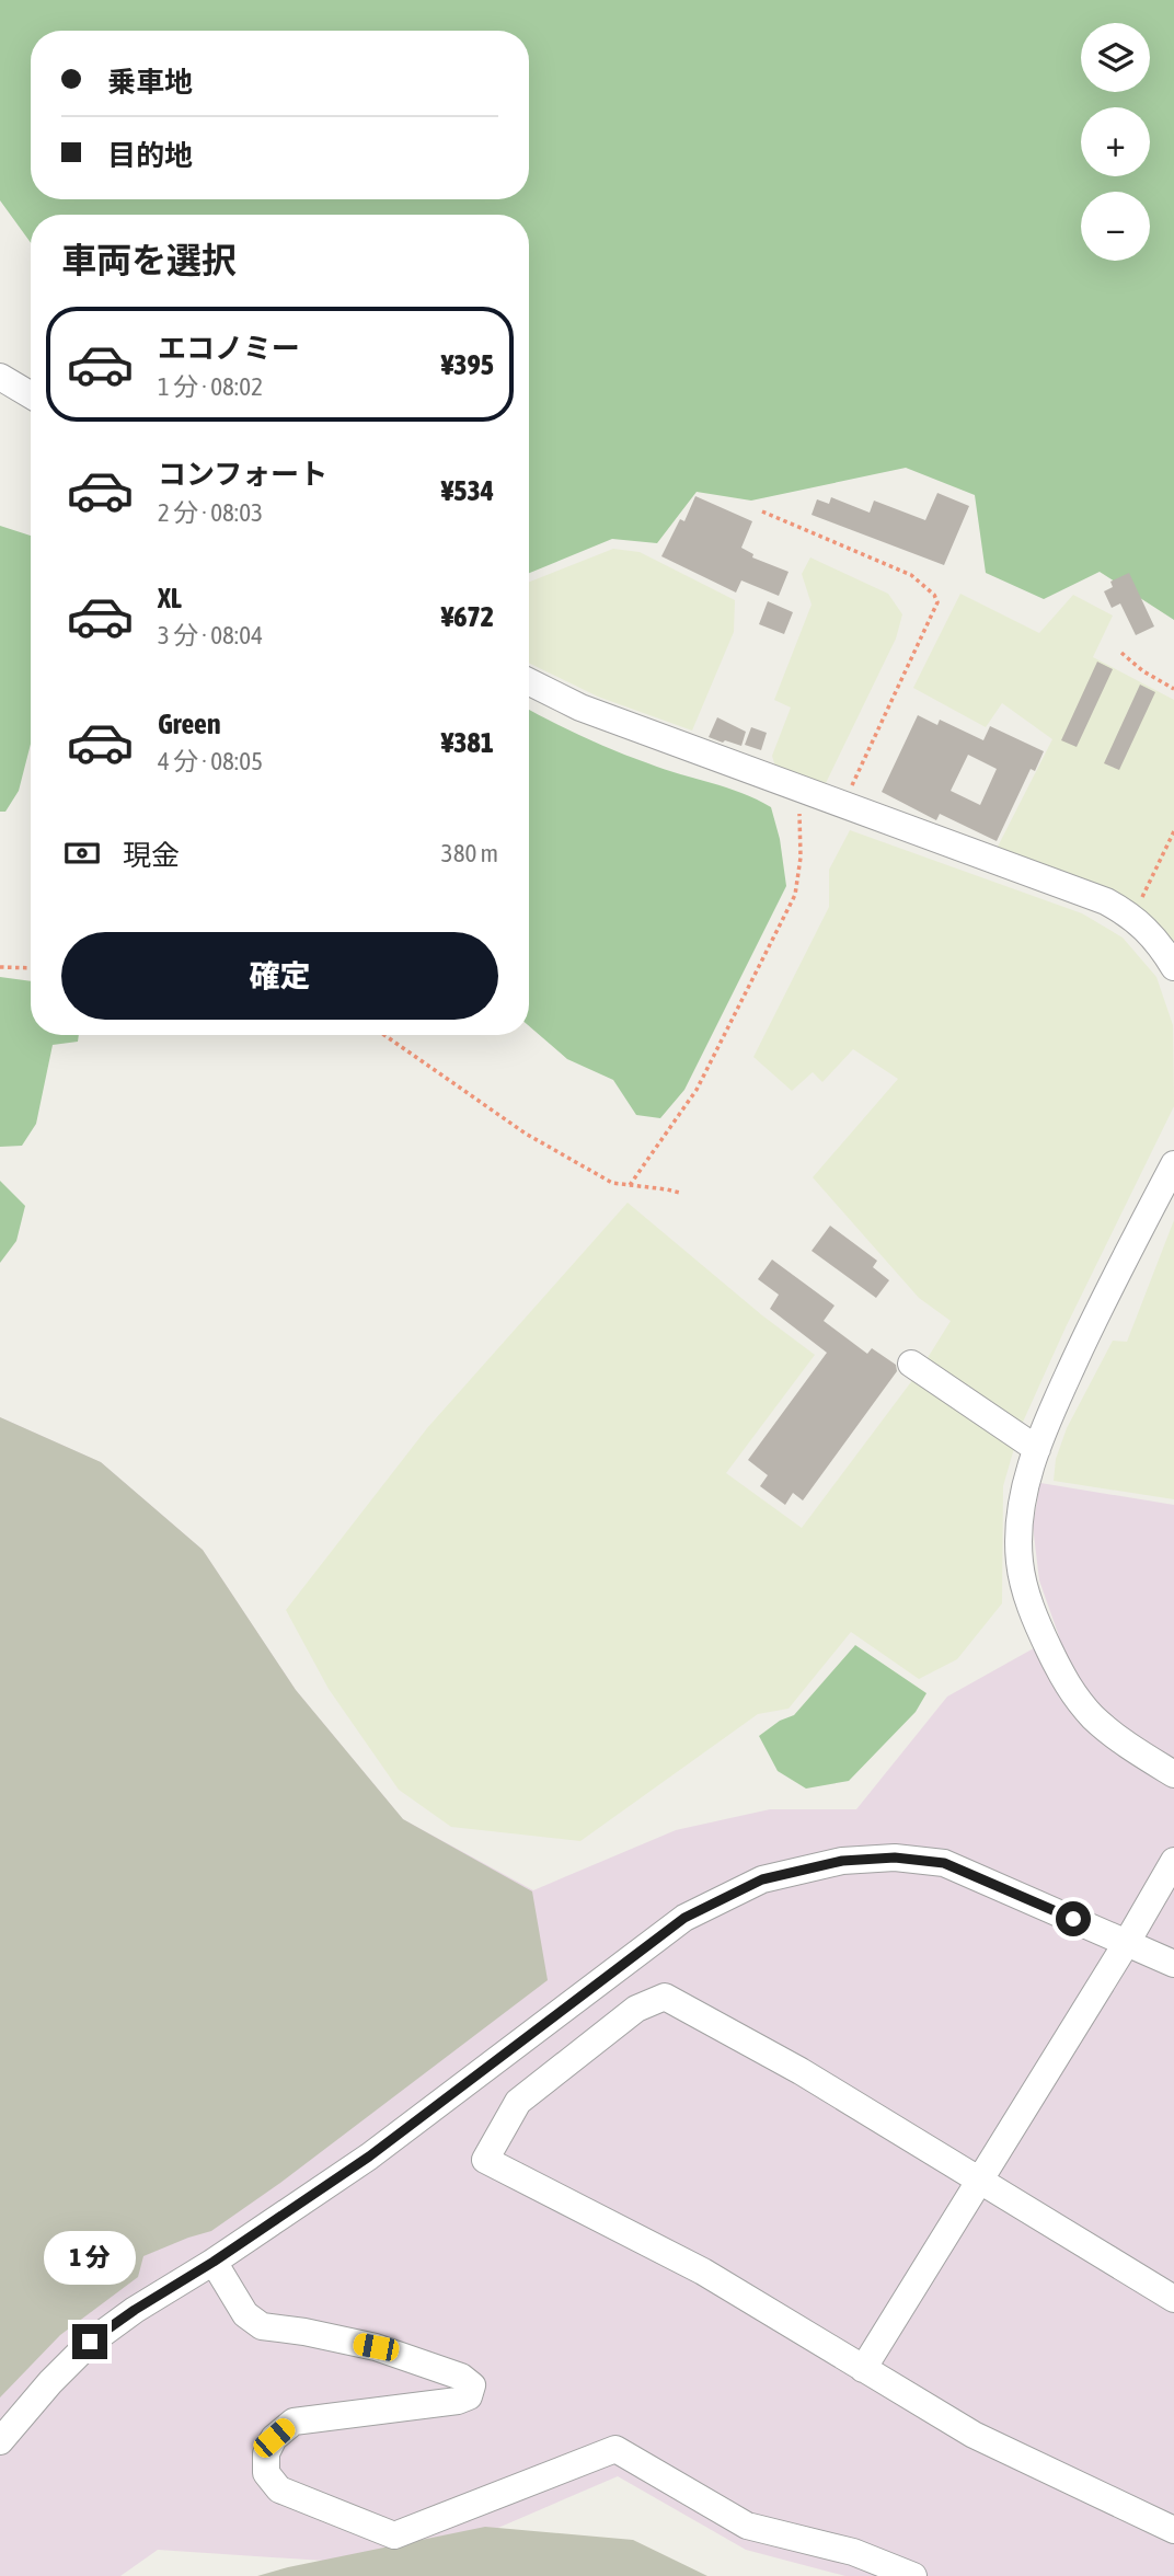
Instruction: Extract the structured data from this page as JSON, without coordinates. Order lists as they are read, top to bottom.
{
  "page": {
    "map_buttons": ["+", "−"],
    "banner": ["乗車地", "目的地"],
    "heading": "車両を選択",
    "list": [
      {
        "name": "エコノミー",
        "note": "1 分 · 08:02",
        "value": "¥395"
      },
      {
        "name": "コンフォート",
        "note": "2 分 · 08:03",
        "value": "¥534"
      },
      {
        "name": "XL",
        "note": "3 分 · 08:04",
        "value": "¥672"
      },
      {
        "name": "Green",
        "note": "4 分 · 08:05",
        "value": "¥381"
      }
    ],
    "pay": ["現金", "380 m"],
    "buttons": "確定",
    "bubble": "1 分"
  }
}
